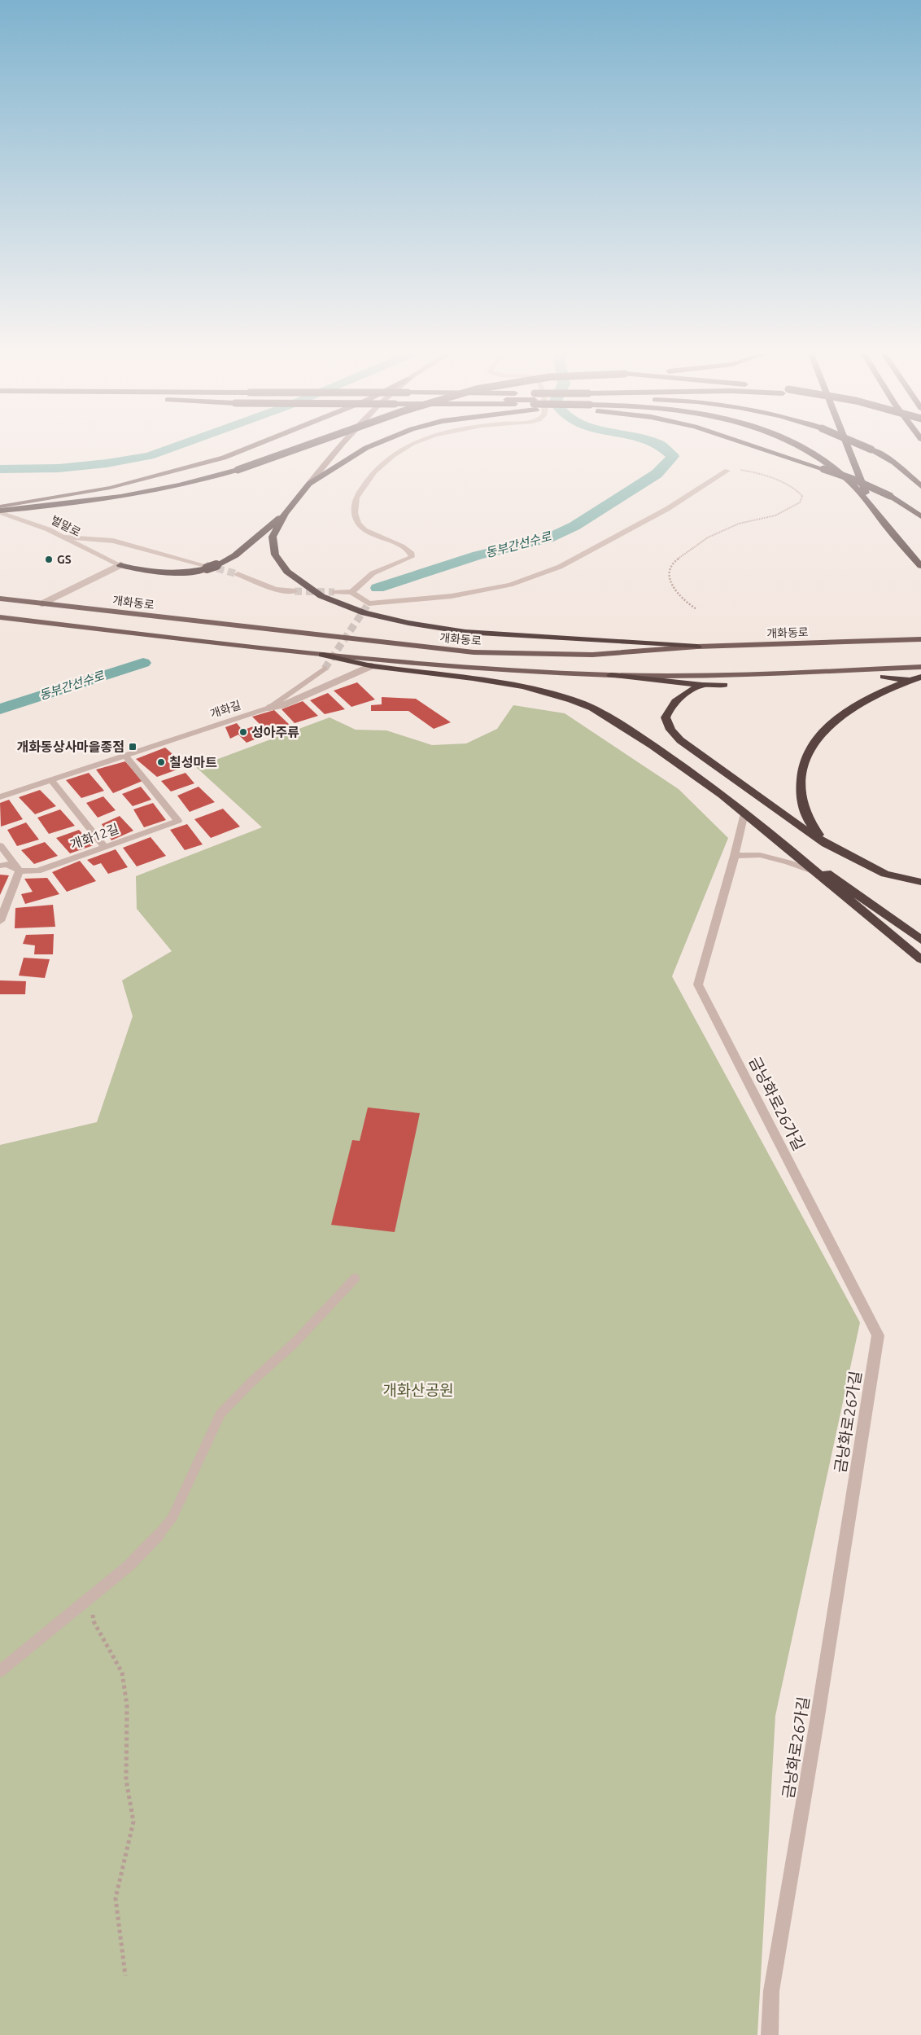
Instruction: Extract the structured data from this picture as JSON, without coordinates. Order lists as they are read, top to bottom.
{
  "streets": {
    "main road": ["개화동로"],
    "street": [
      "벌말로",
      "개화길",
      "개화12길",
      "금낭화로26가길"
    ]
  },
  "crossings": [
    ["개화길", "개화12길"]
  ],
  "water": ["동부간선수로"],
  "parks": ["개화산공원"],
  "places": {
    "other": ["GS", "성아주류", "칠성마트"],
    "transit": ["개화동상사마을종점"]
  }
}
